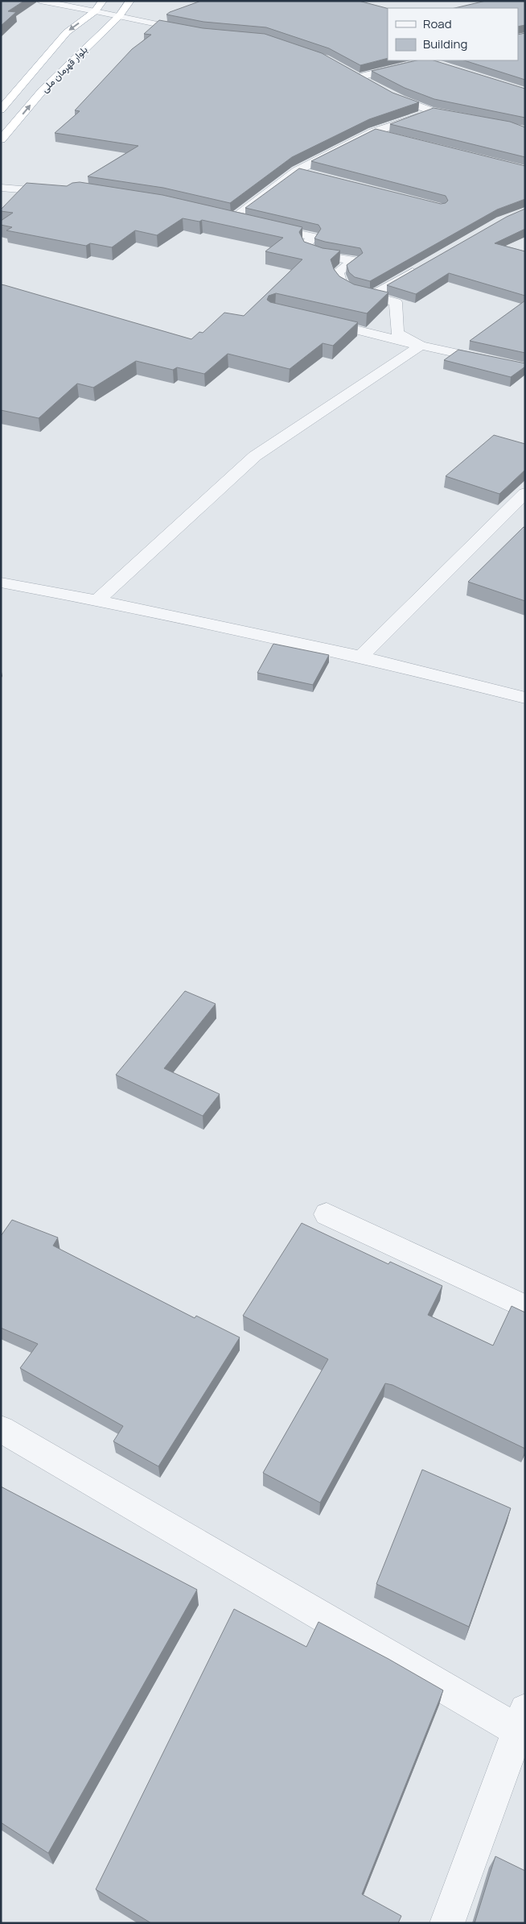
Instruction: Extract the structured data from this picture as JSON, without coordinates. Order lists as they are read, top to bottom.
{
  "streets": {
    "highway": ["بلوار قهرمان ملی"]
  },
  "legend": ["Road", "Building"]
}
